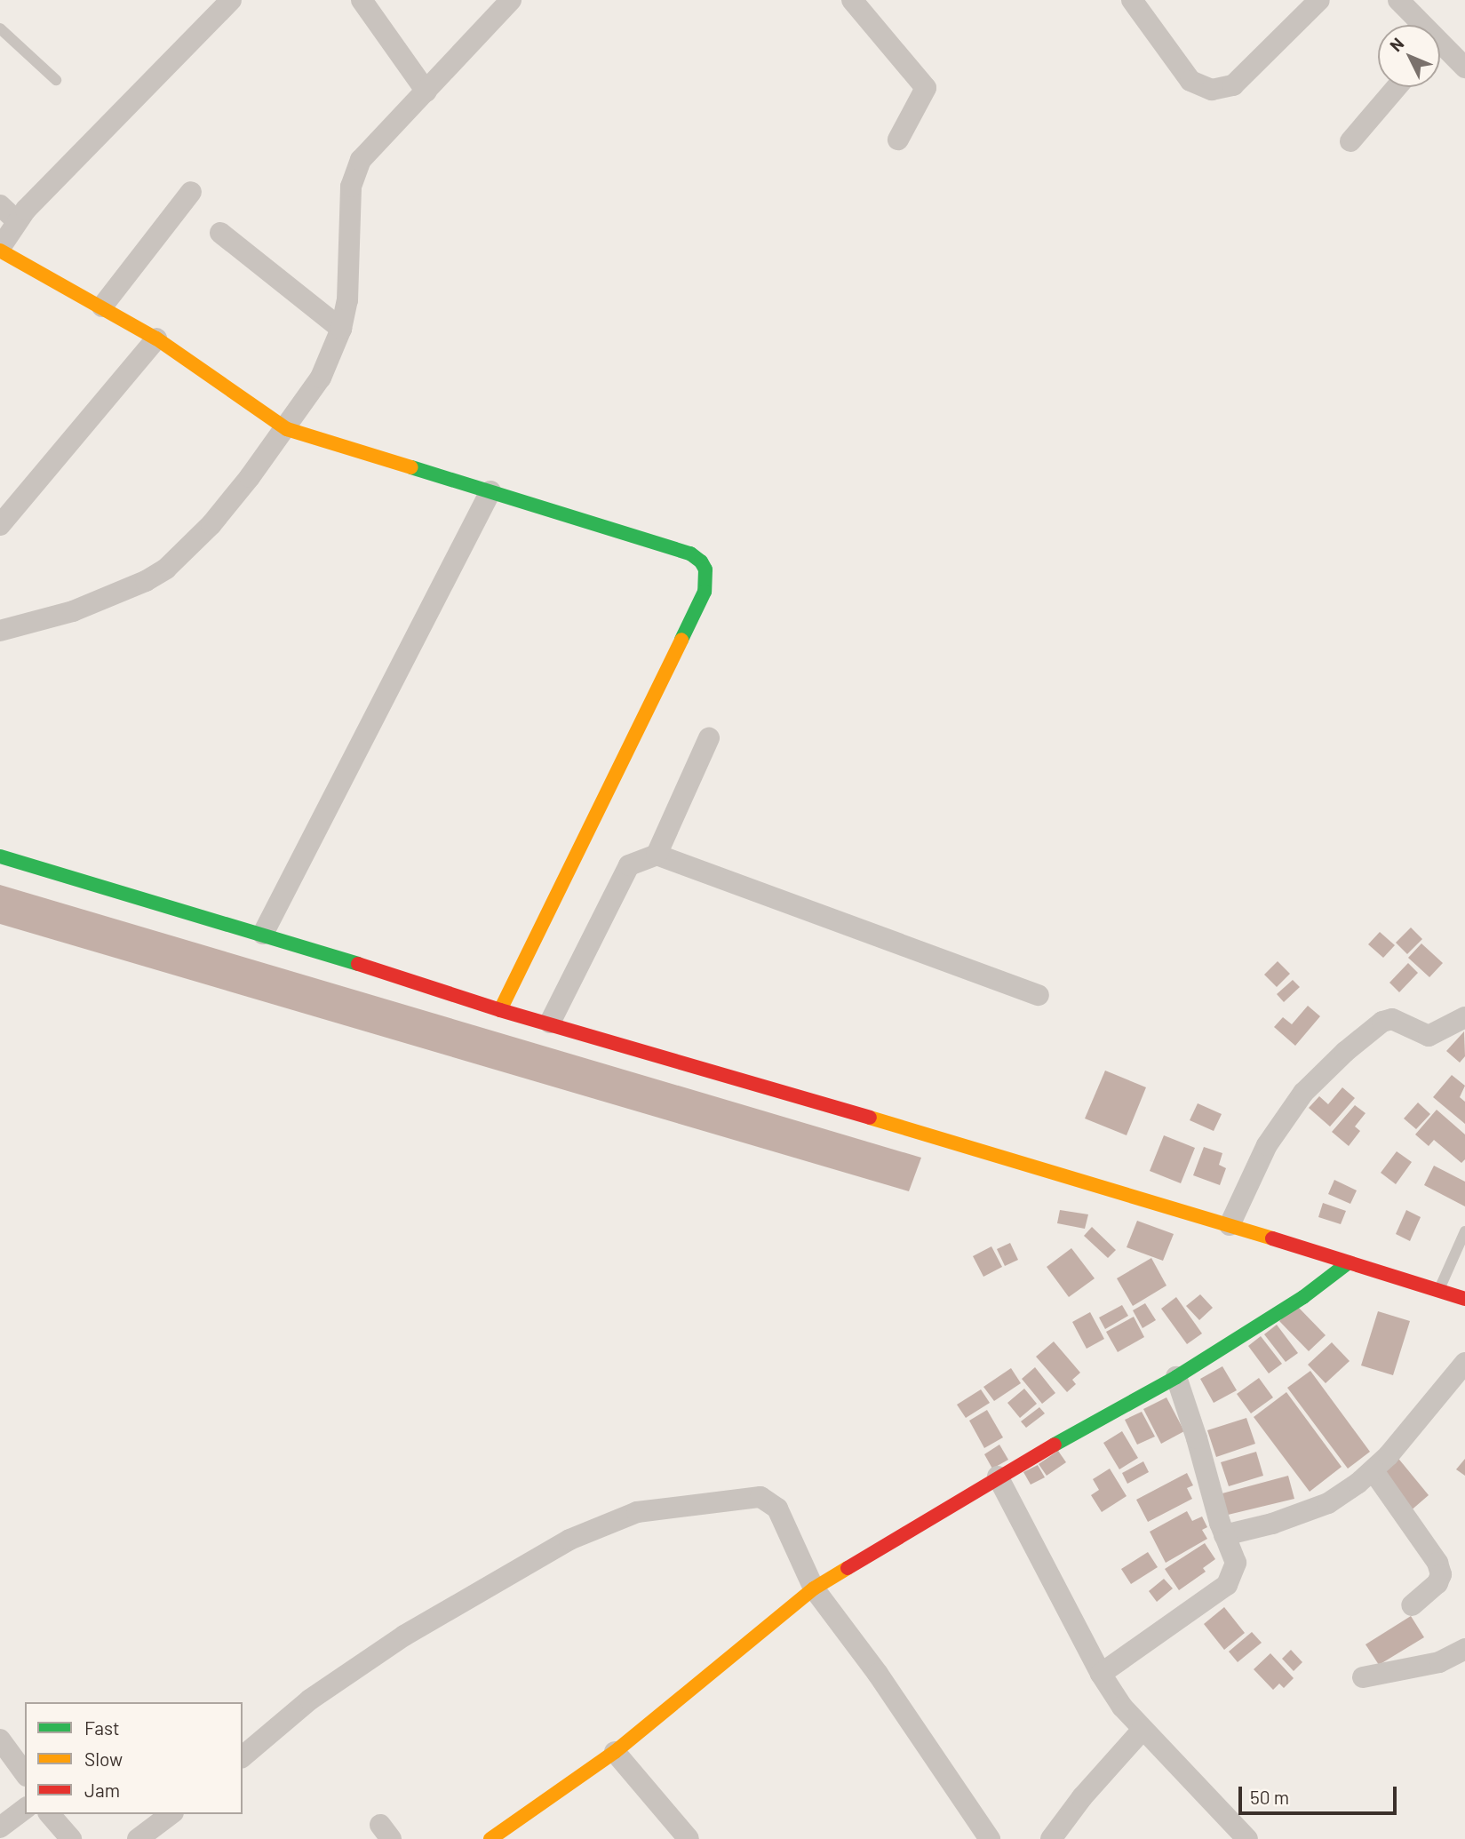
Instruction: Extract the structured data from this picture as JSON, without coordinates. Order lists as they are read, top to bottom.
{
  "legend": ["Fast", "Slow", "Jam"],
  "scale_bar": "50 m",
  "north": "top left"
}
